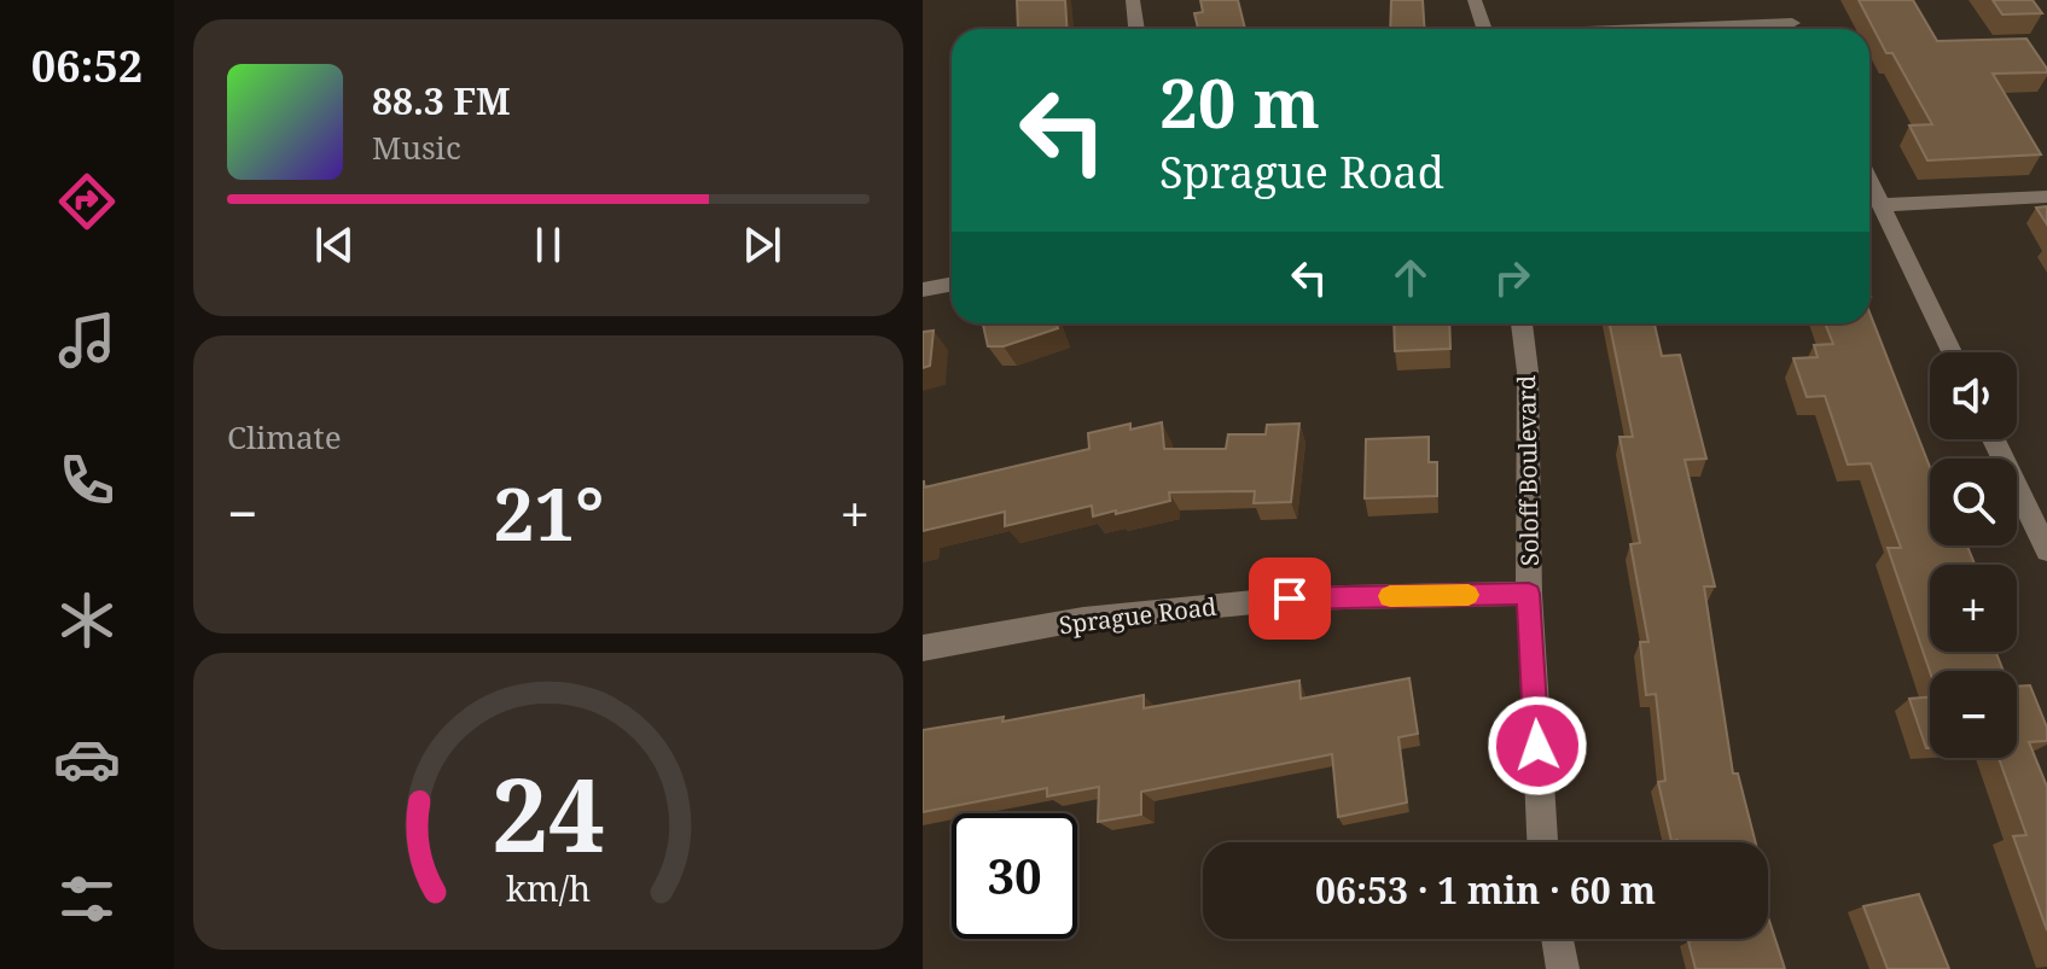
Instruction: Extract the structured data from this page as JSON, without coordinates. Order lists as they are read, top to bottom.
{
  "streets": {
    "street": ["Soloff Boulevard", "Sprague Road"]
  },
  "crossings": [
    ["Soloff Boulevard", "Sprague Road"]
  ],
  "page": {
    "tabs": "06:52",
    "turn": ["20 m", "Sprague Road"],
    "song": ["88.3 FM", "Music"],
    "tile": "Climate",
    "map_buttons": ["+", "−"],
    "heat": ["−", "21°", "+"],
    "limit": "30",
    "trip": "06:53 · 1 min · 60 m",
    "gauge": ["24", "km/h"]
  }
}
